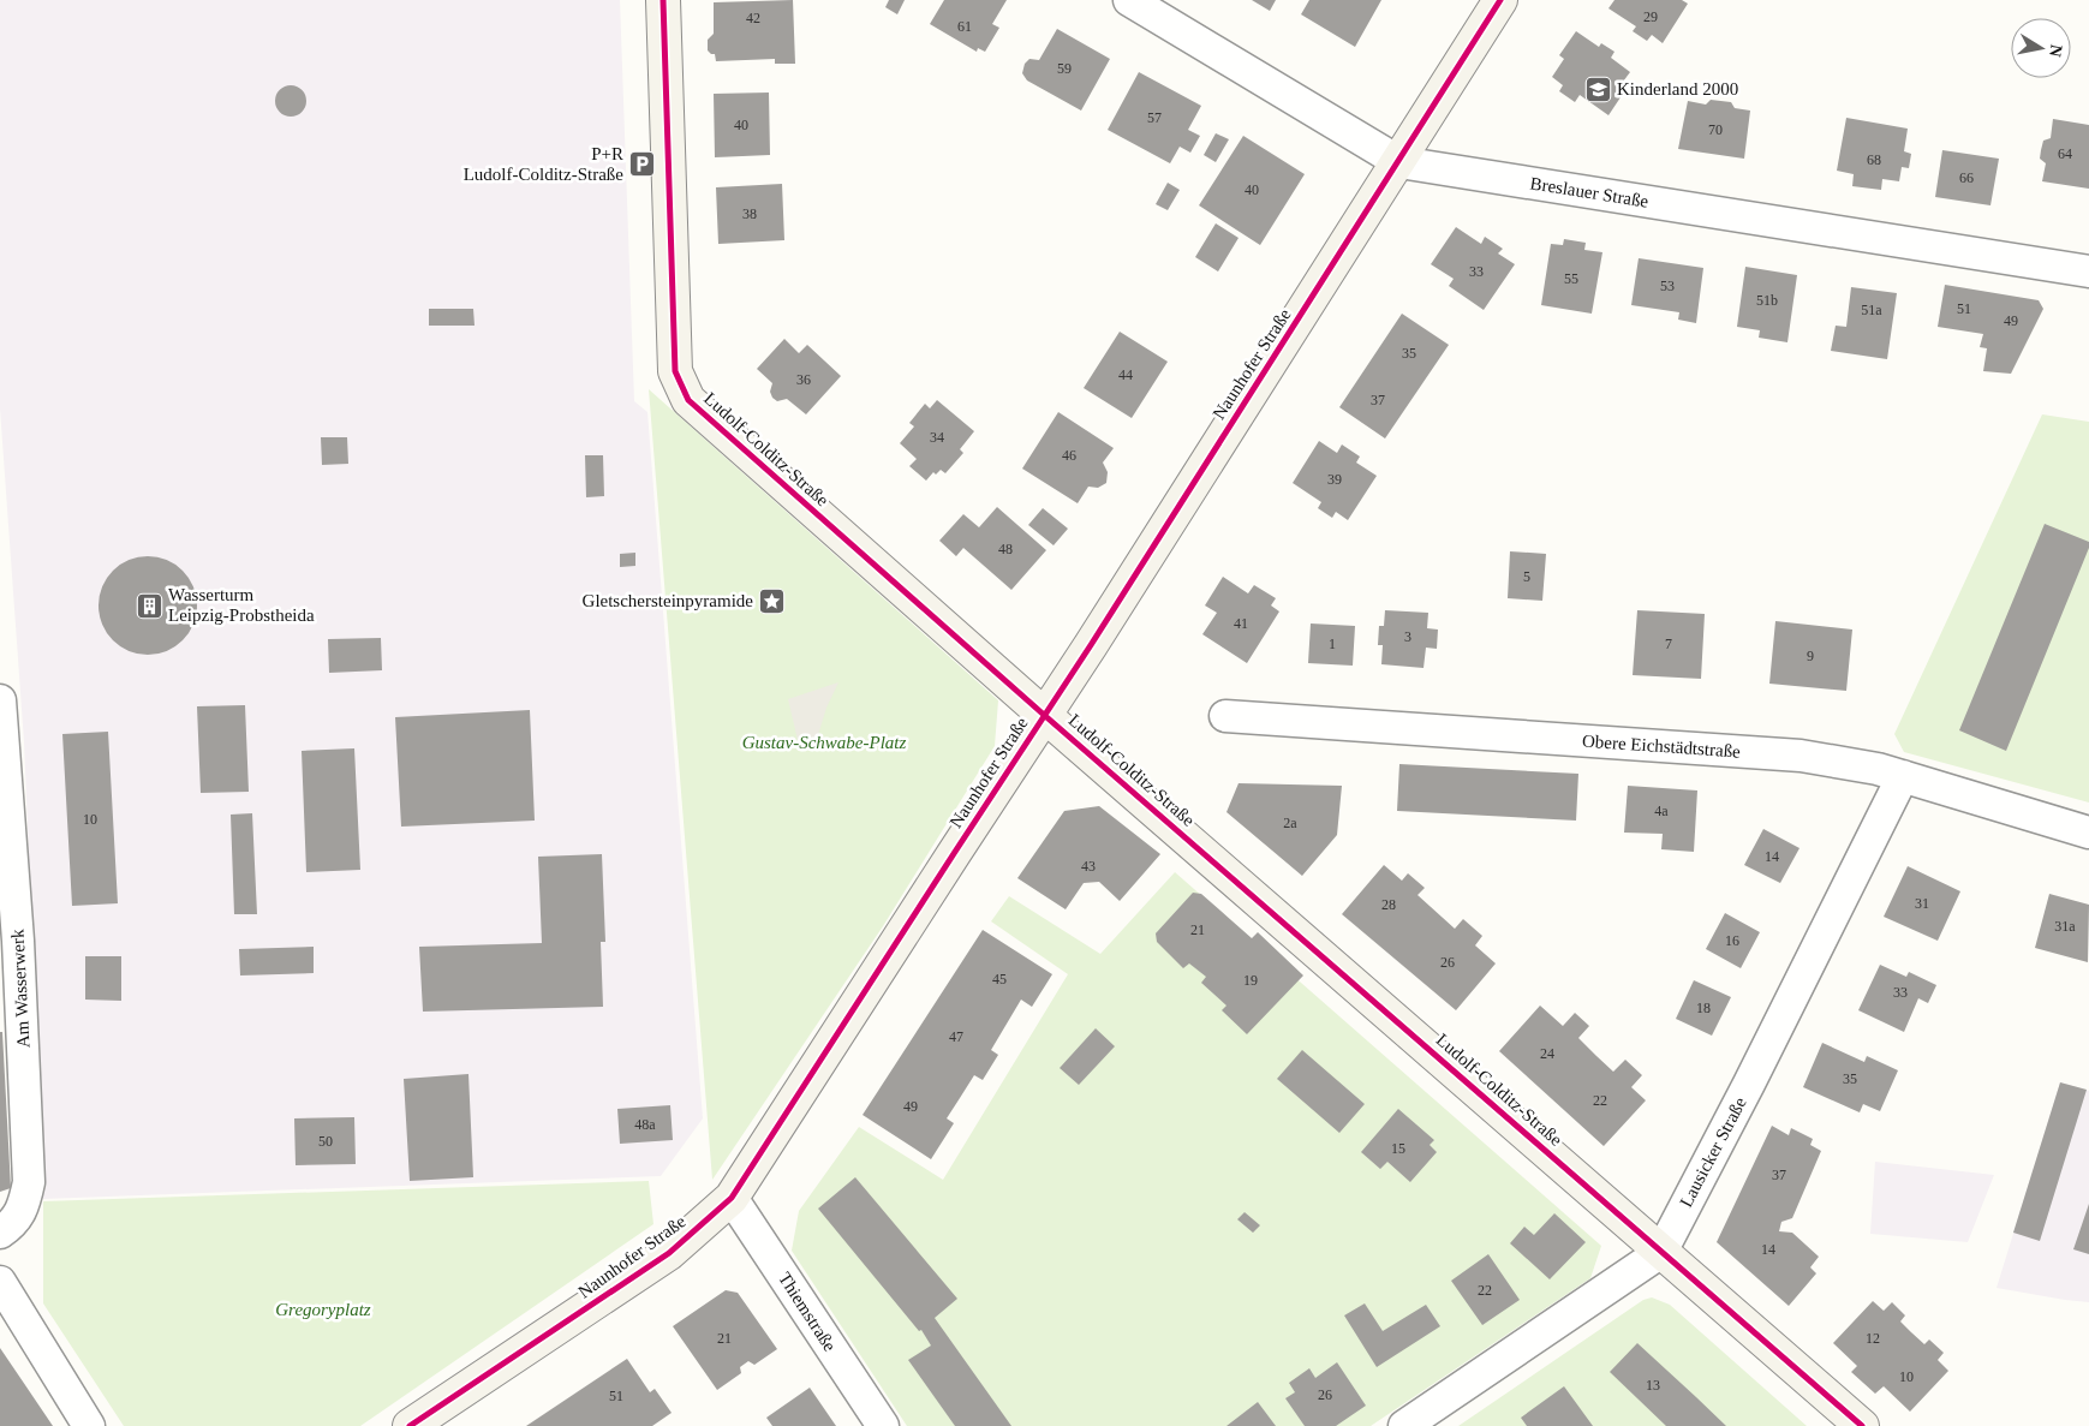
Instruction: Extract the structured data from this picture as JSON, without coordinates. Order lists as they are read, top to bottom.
{
  "streets": {
    "street": [
      "Breslauer Straße",
      "Naunhofer Straße",
      "Ludolf-Colditz-Straße",
      "Obere Eichstädtstraße",
      "Am Wasserwerk",
      "Lausicker Straße",
      "Thiemstraße"
    ]
  },
  "crossings": [
    ["Breslauer Straße", "Naunhofer Straße"],
    ["Naunhofer Straße", "Ludolf-Colditz-Straße"],
    ["Naunhofer Straße", "Thiemstraße"],
    ["Ludolf-Colditz-Straße", "Lausicker Straße"],
    ["Obere Eichstädtstraße", "Lausicker Straße"]
  ],
  "parks": ["Gustav-Schwabe-Platz", "Gregoryplatz"],
  "places": {
    "school or university": ["Kinderland 2000"],
    "parking": ["P+R Ludolf-Colditz-Straße"],
    "place": ["Gletschersteinpyramide"],
    "building": ["Wasserturm Leipzig-Probstheida"]
  },
  "house_numbers": [
    "29",
    "42",
    "61",
    "59",
    "57",
    "40",
    "70",
    "64",
    "68",
    "66",
    "40",
    "38",
    "33",
    "55",
    "53",
    "51b",
    "51",
    "51a",
    "49",
    "35",
    "44",
    "36",
    "37",
    "34",
    "46",
    "39",
    "48",
    "5",
    "41",
    "3",
    "1",
    "7",
    "9",
    "4a",
    "10",
    "2a",
    "14",
    "43",
    "31",
    "28",
    "31a",
    "21",
    "16",
    "26",
    "45",
    "19",
    "33",
    "18",
    "47",
    "24",
    "35",
    "22",
    "49",
    "48a",
    "50",
    "15",
    "37",
    "14",
    "22",
    "21",
    "12",
    "10",
    "13",
    "26",
    "51"
  ],
  "north": "right"
}
